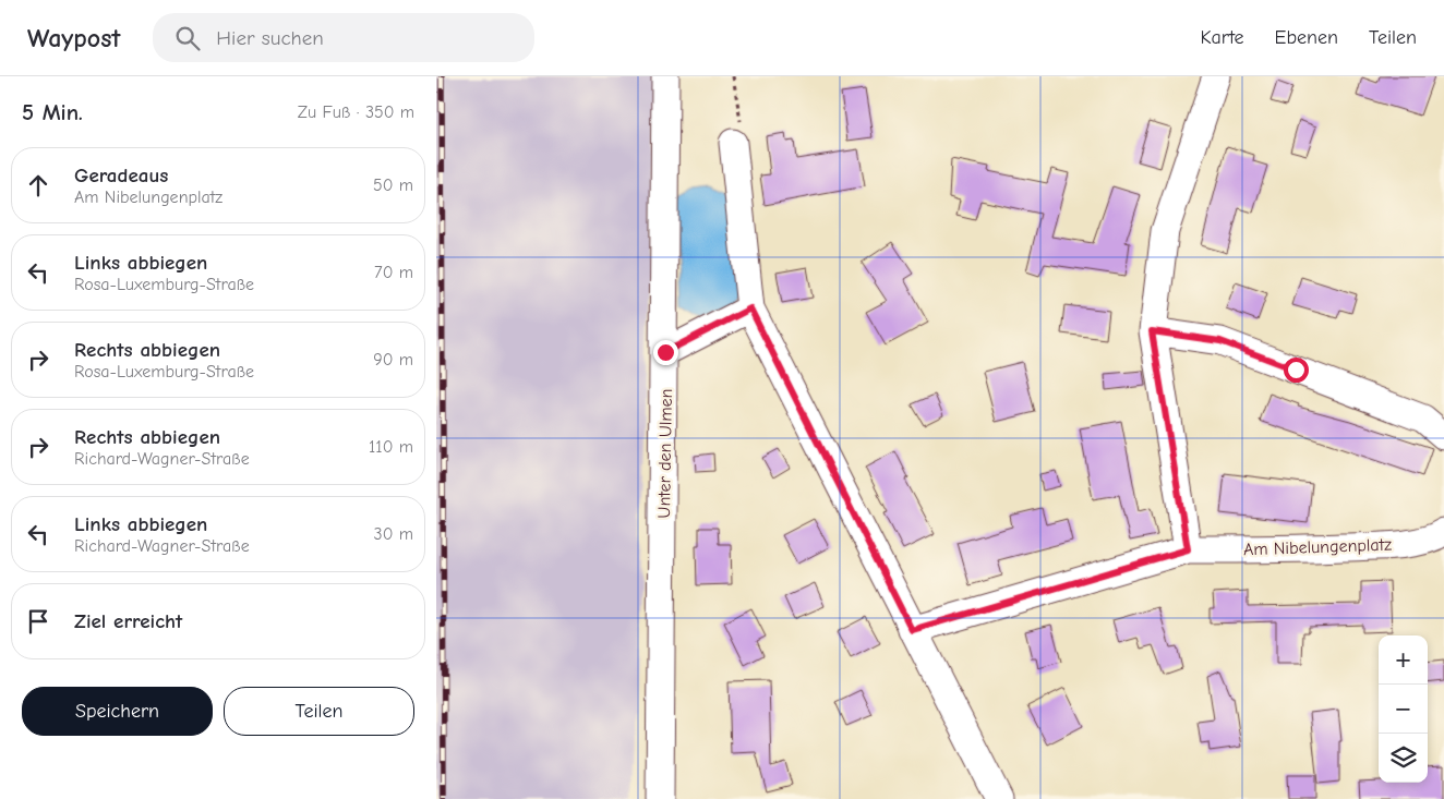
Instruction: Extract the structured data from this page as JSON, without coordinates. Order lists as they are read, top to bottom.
{
  "streets": {
    "street": ["Unter den Ulmen", "Am Nibelungenplatz"]
  },
  "page": {
    "header": "Waypost",
    "search": "Hier suchen",
    "nav": ["Karte", "Ebenen", "Teilen"],
    "heading": ["5 Min.", "Zu Fuß · 350 m"],
    "list": [
      ["Geradeaus", "Am Nibelungenplatz", "50 m"],
      ["Links abbiegen", "Rosa-Luxemburg-Straße", "70 m"],
      ["Rechts abbiegen", "Rosa-Luxemburg-Straße", "90 m"],
      ["Rechts abbiegen", "Richard-Wagner-Straße", "110 m"],
      ["Links abbiegen", "Richard-Wagner-Straße", "30 m"],
      "Ziel erreicht"
    ],
    "map_buttons": ["+", "−"],
    "buttons": ["Speichern", "Teilen"]
  }
}
